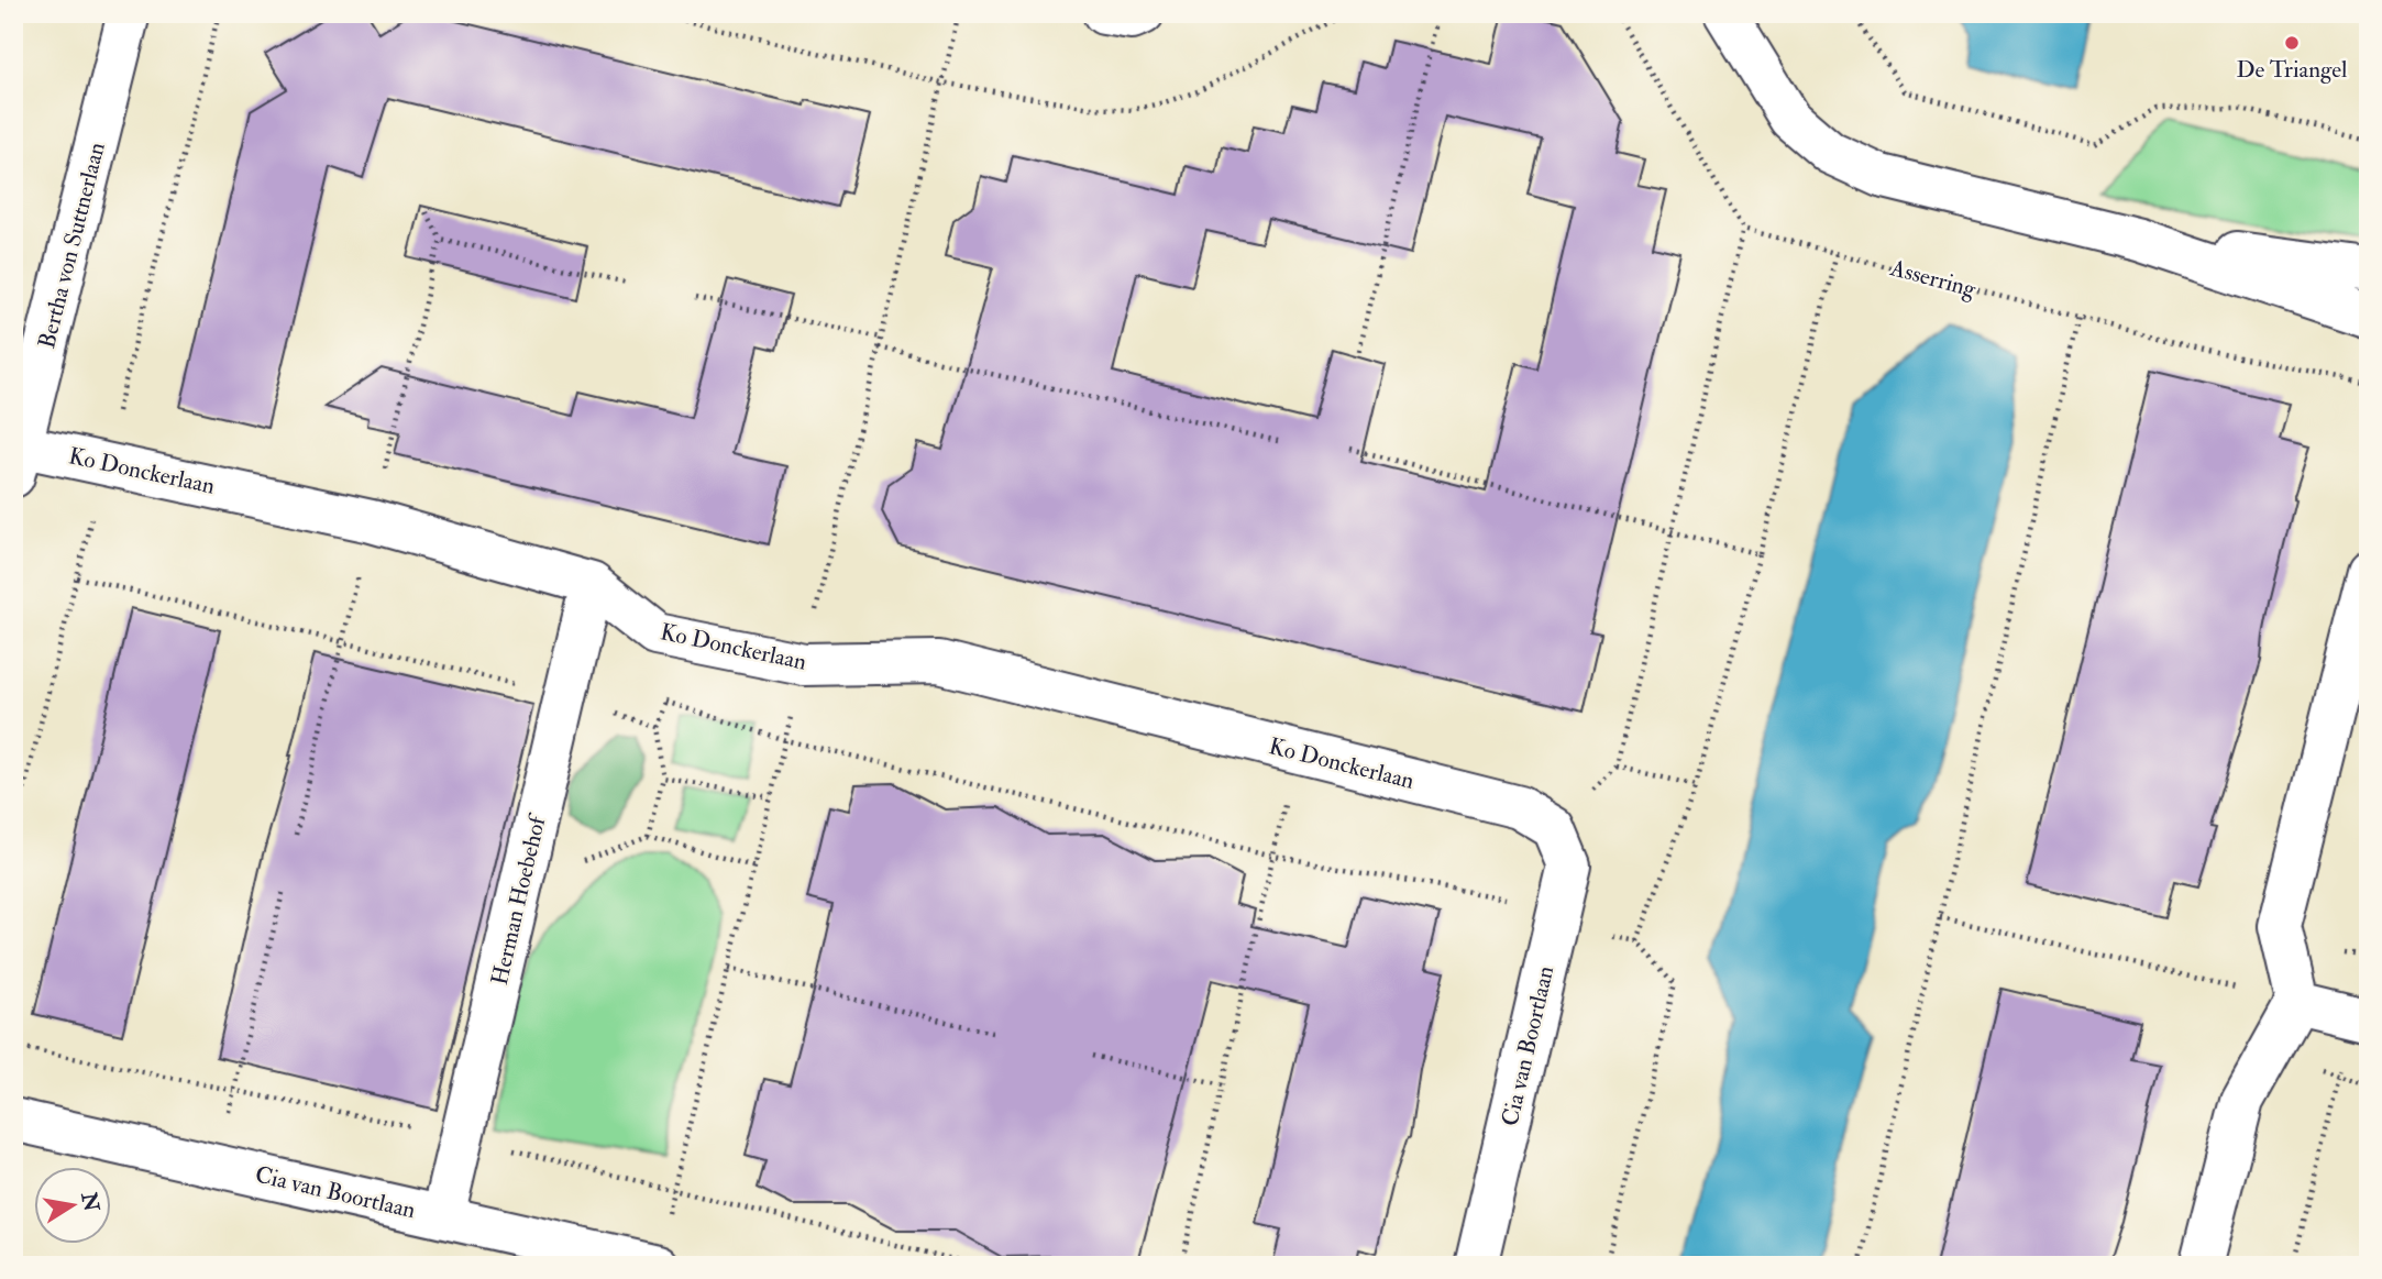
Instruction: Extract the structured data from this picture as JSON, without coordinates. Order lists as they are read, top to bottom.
{
  "streets": {
    "street": [
      "Bertha von Suttnerlaan",
      "Ko Donckerlaan",
      "Herman Hoebehof",
      "Cia van Boortlaan"
    ],
    "path": ["Asserring"]
  },
  "crossings": [
    ["Bertha von Suttnerlaan", "Ko Donckerlaan"],
    ["Ko Donckerlaan", "Herman Hoebehof"],
    ["Ko Donckerlaan", "Cia van Boortlaan"],
    ["Herman Hoebehof", "Cia van Boortlaan"]
  ],
  "places": ["De Triangel"],
  "north": "right"
}
